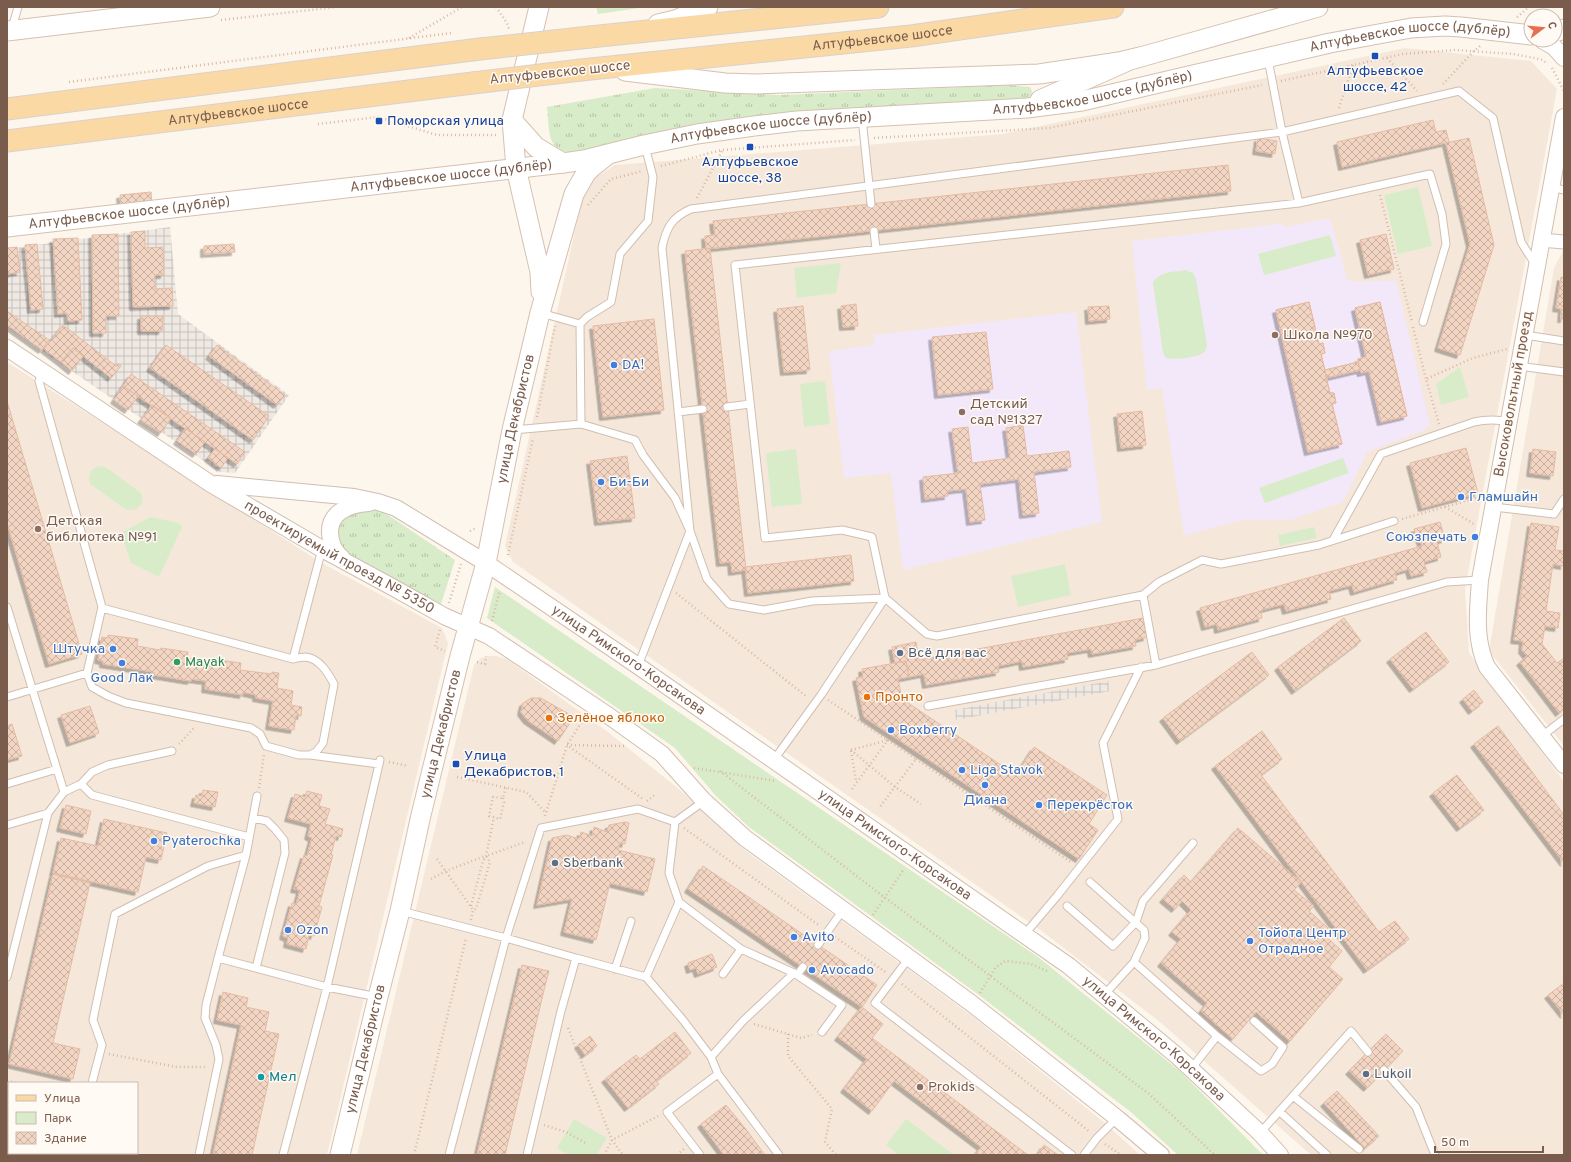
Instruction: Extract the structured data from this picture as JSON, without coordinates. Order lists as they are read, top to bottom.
{
  "streets": {
    "main road": ["Алтуфьевское шоссе", "Алтуфьевское шоссе (дублёр)", "улица Декабристов"],
    "street": ["Высоковольтный проезд", "проектируемый проезд № 5350", "улица Римского-Корсакова"]
  },
  "crossings": [
    ["Алтуфьевское шоссе (дублёр)", "улица Декабристов"],
    ["улица Декабристов", "проектируемый проезд № 5350"],
    ["улица Декабристов", "улица Римского-Корсакова"],
    ["проектируемый проезд № 5350", "улица Римского-Корсакова"]
  ],
  "places": {
    "transit": [
      "Алтуфьевское шоссе, 42",
      "Поморская улица",
      "Алтуфьевское шоссе, 38",
      "Улица Декабристов, 1"
    ],
    "other": [
      "Школа №970",
      "DA!",
      "Детский сад №1327",
      "Би-Би",
      "Гламшайн",
      "Детская библиотека №91",
      "Союзпечать",
      "Штучка",
      "Всё для вас",
      "Mayak",
      "Good Лак",
      "Пронто",
      "Зелёное яблоко",
      "Boxberry",
      "Liga Stavok",
      "Диана",
      "Перекрёсток",
      "Pyaterochka",
      "Sberbank",
      "Ozon",
      "Avito",
      "Тойота Центр Отрадное",
      "Avocado",
      "Lukoil",
      "Мел",
      "Prokids"
    ]
  },
  "legend": ["Улица", "Парк", "Здание"],
  "scale_bar": "50 m",
  "north": "right"
}
